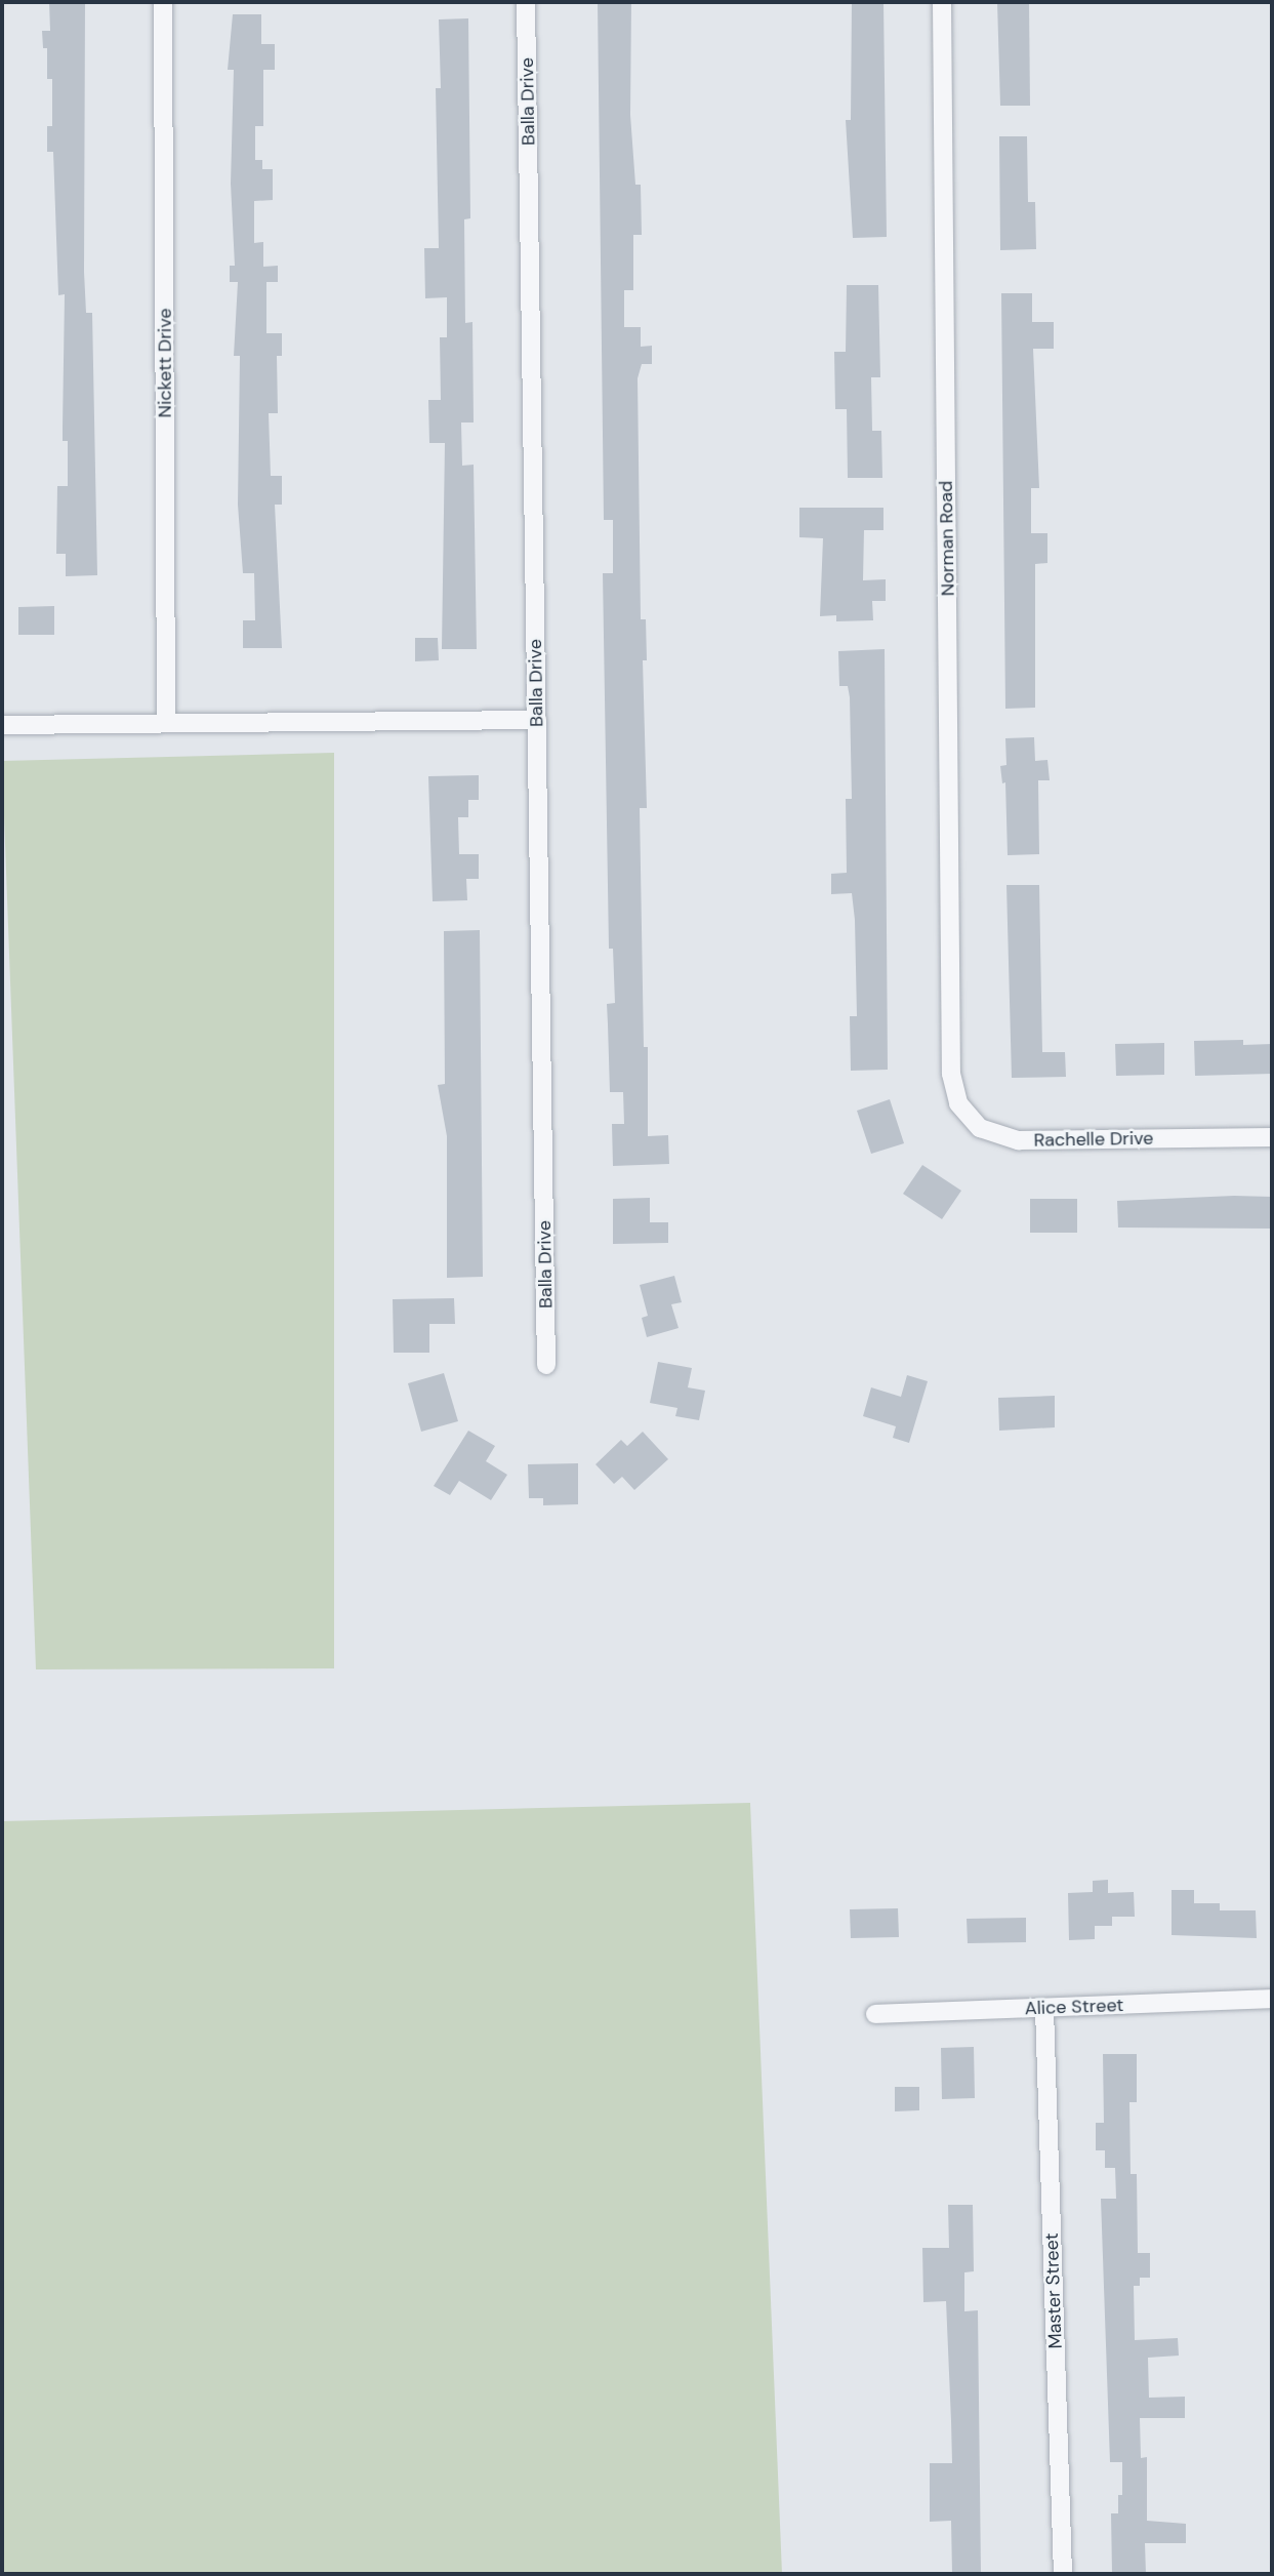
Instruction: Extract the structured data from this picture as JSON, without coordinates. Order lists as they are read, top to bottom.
{
  "streets": {
    "street": [
      "Balla Drive",
      "Nickett Drive",
      "Norman Road",
      "Rachelle Drive",
      "Alice Street",
      "Master Street"
    ]
  },
  "crossings": [
    ["Norman Road", "Rachelle Drive"],
    ["Alice Street", "Master Street"]
  ]
}
